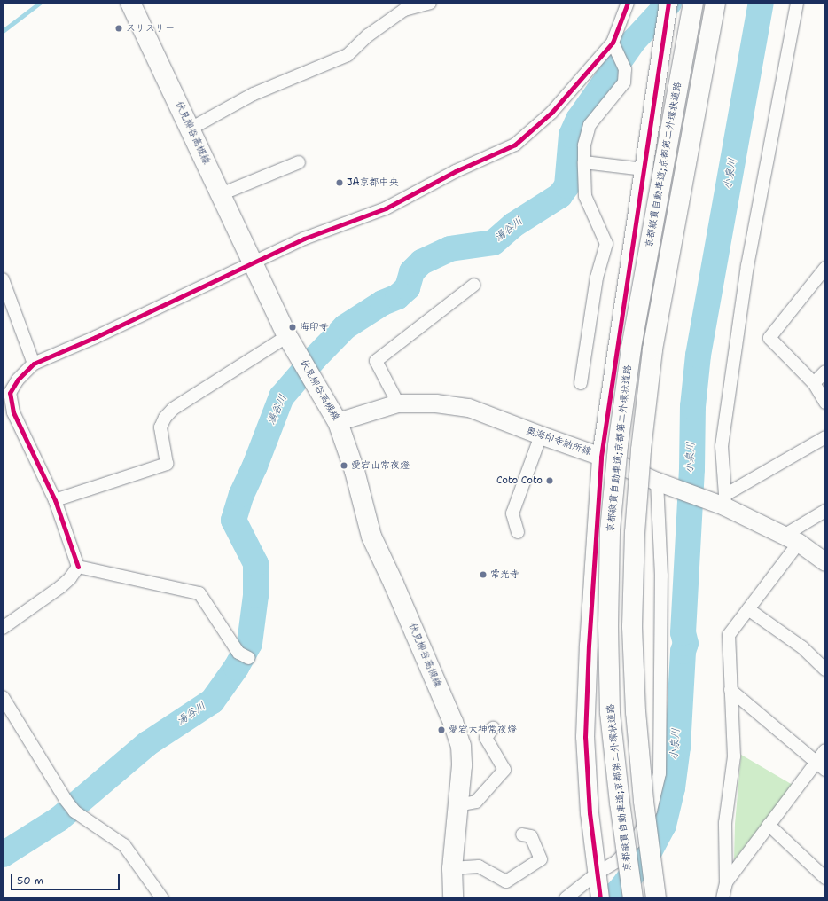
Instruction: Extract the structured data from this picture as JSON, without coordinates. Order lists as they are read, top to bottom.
{
  "streets": {
    "main road": ["伏見柳谷高槻線", "京都縦貫自動車道;京都第二外環状道路"],
    "street": ["奥海印寺納所線"]
  },
  "crossings": [
    ["伏見柳谷高槻線", "奥海印寺納所線"]
  ],
  "water": ["小泉川", "湯谷川"],
  "places": [
    "スリスリー",
    "JA京都中央",
    "海印寺",
    "愛宕山常夜燈",
    "Coto Coto",
    "常光寺",
    "愛宕大神常夜燈"
  ],
  "scale_bar": "50 m"
}
